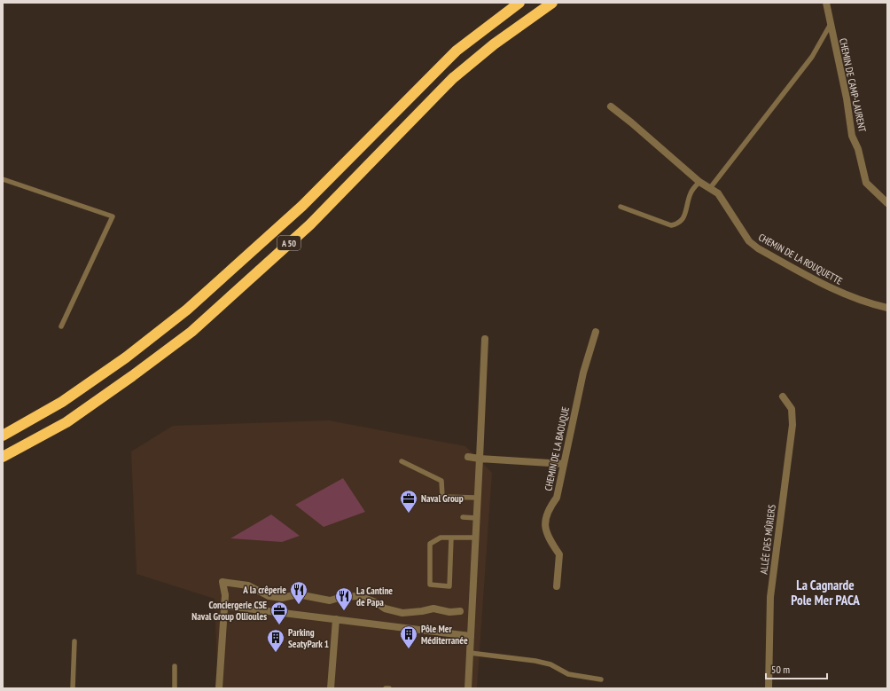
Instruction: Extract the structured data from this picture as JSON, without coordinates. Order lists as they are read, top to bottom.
{
  "streets": {
    "highway": ["A 50"],
    "street": [
      "CHEMIN DE CAMP-LAURENT",
      "CHEMIN DE LA ROUQUETTE",
      "CHEMIN DE LA BAOUQUE",
      "ALLÉE DES MÛRIERS"
    ]
  },
  "districts": ["La Cagnarde Pole Mer PACA"],
  "places": {
    "office": ["Naval Group", "Conciergerie CSE Naval Group Ollioules"],
    "restaurant": ["A la crêperie", "La Cantine de Papa"],
    "building": ["Pôle Mer Méditerranée", "Parking SeatyPark 1"]
  },
  "scale_bar": "50 m"
}
